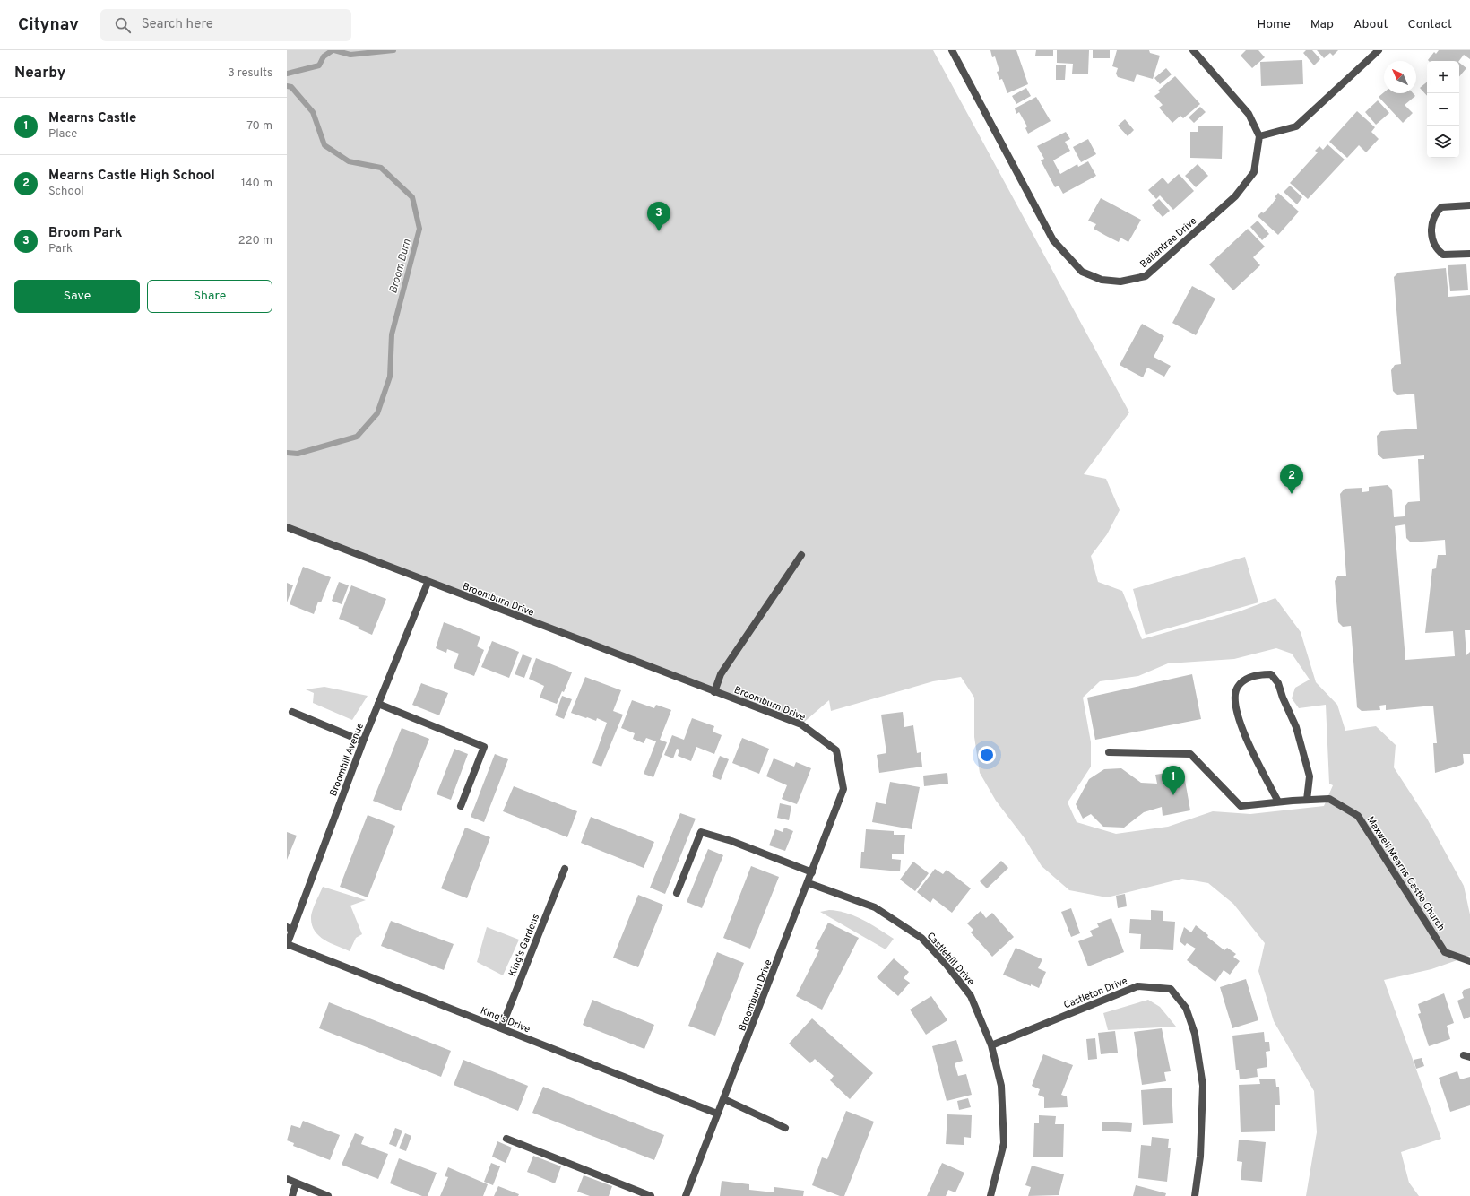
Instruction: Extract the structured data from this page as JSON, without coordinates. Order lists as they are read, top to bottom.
{
  "streets": {
    "street": [
      "Ballantrae Drive",
      "Broomburn Drive",
      "Broomhill Avenue",
      "Maxwell Mearns Castle Church",
      "King's Gardens",
      "Castlehill Drive",
      "Castleton Drive",
      "King's Drive"
    ]
  },
  "crossings": [
    ["Broomburn Drive", "Broomhill Avenue"],
    ["Broomburn Drive", "Castlehill Drive"],
    ["Broomburn Drive", "King's Drive"],
    ["Broomhill Avenue", "King's Drive"],
    ["King's Gardens", "King's Drive"],
    ["Castlehill Drive", "Castleton Drive"]
  ],
  "water": ["Broom Burn"],
  "north": "top left",
  "page": {
    "header": "Citynav",
    "search": "Search here",
    "nav": [
      "Home",
      "Map",
      "About",
      "Contact"
    ],
    "heading": ["Nearby", "3 results"],
    "map_buttons": ["+", "−"],
    "list": [
      {
        "mark": "1",
        "name": "Mearns Castle",
        "note": "Place",
        "value": "70 m"
      },
      {
        "mark": "2",
        "name": "Mearns Castle High School",
        "note": "School",
        "value": "140 m"
      },
      {
        "mark": "3",
        "name": "Broom Park",
        "note": "Park",
        "value": "220 m"
      }
    ],
    "pins": ["3", "2", "1"],
    "buttons": ["Save", "Share"]
  }
}
